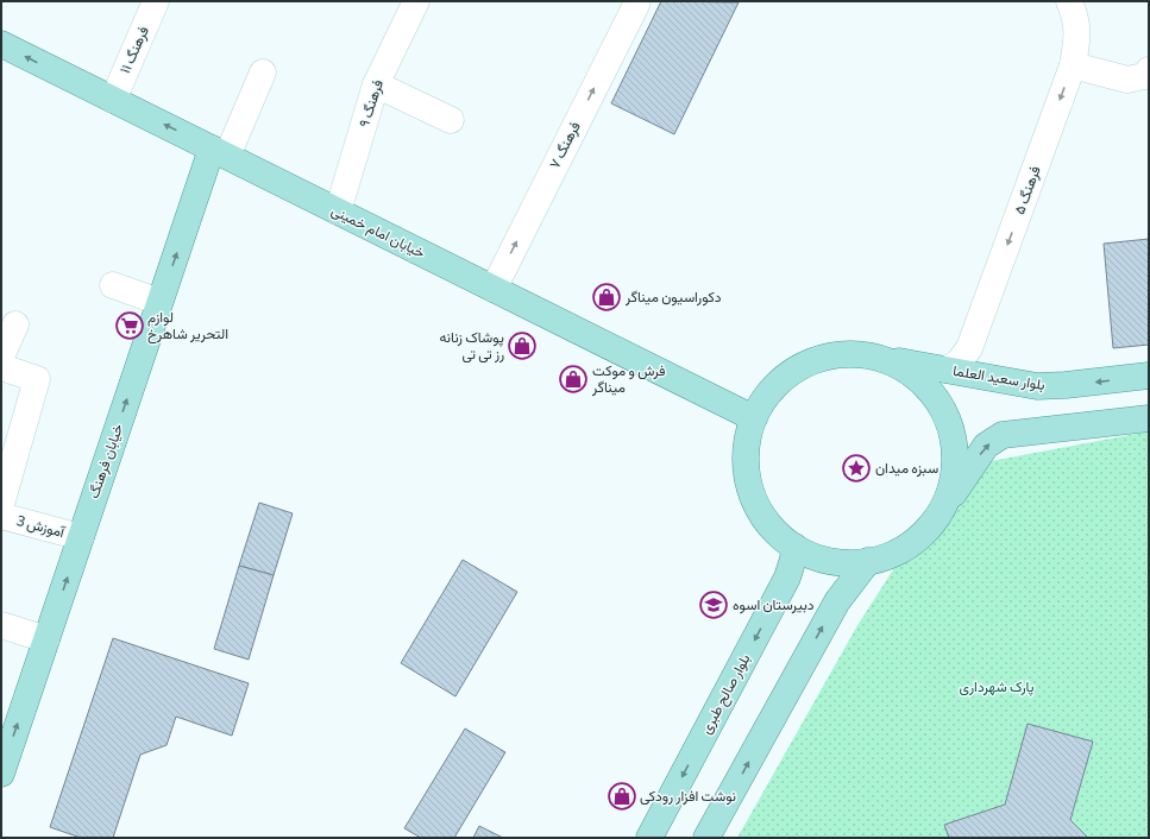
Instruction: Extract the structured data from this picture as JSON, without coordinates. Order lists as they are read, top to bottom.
{
  "streets": {
    "main road": [
      "خیابان امام خمینی",
      "بلوار سعید العلما",
      "خیابان فرهنگ",
      "بلوار صالح طبری"
    ],
    "street": [
      "فرهنگ ۱۱",
      "فرهنگ ۹",
      "فرهنگ ۷",
      "فرهنگ ۵",
      "آموزش 3"
    ]
  },
  "crossings": [
    ["فرهنگ ۱۱", "خیابان امام خمینی"],
    ["فرهنگ ۹", "خیابان امام خمینی"],
    ["فرهنگ ۷", "خیابان امام خمینی"],
    ["فرهنگ ۵", "بلوار سعید العلما"],
    ["خیابان امام خمینی", "خیابان فرهنگ"],
    ["خیابان فرهنگ", "آموزش 3"]
  ],
  "one_way": [
    "فرهنگ ۷",
    "فرهنگ ۵",
    "بلوار سعید العلما",
    "خیابان فرهنگ"
  ],
  "parks": ["پارک شهرداری"],
  "places": {
    "shop": [
      "دکوراسیون میناگر",
      "پوشاک زنانه رز تی تی",
      "فرش و موکت میناگر",
      "نوشت افزار رودکی"
    ],
    "supermarket": ["لوازم التحریر شاهرخ"],
    "place": ["سبزه میدان"],
    "school or university": ["دبیرستان اسوه"]
  }
}
